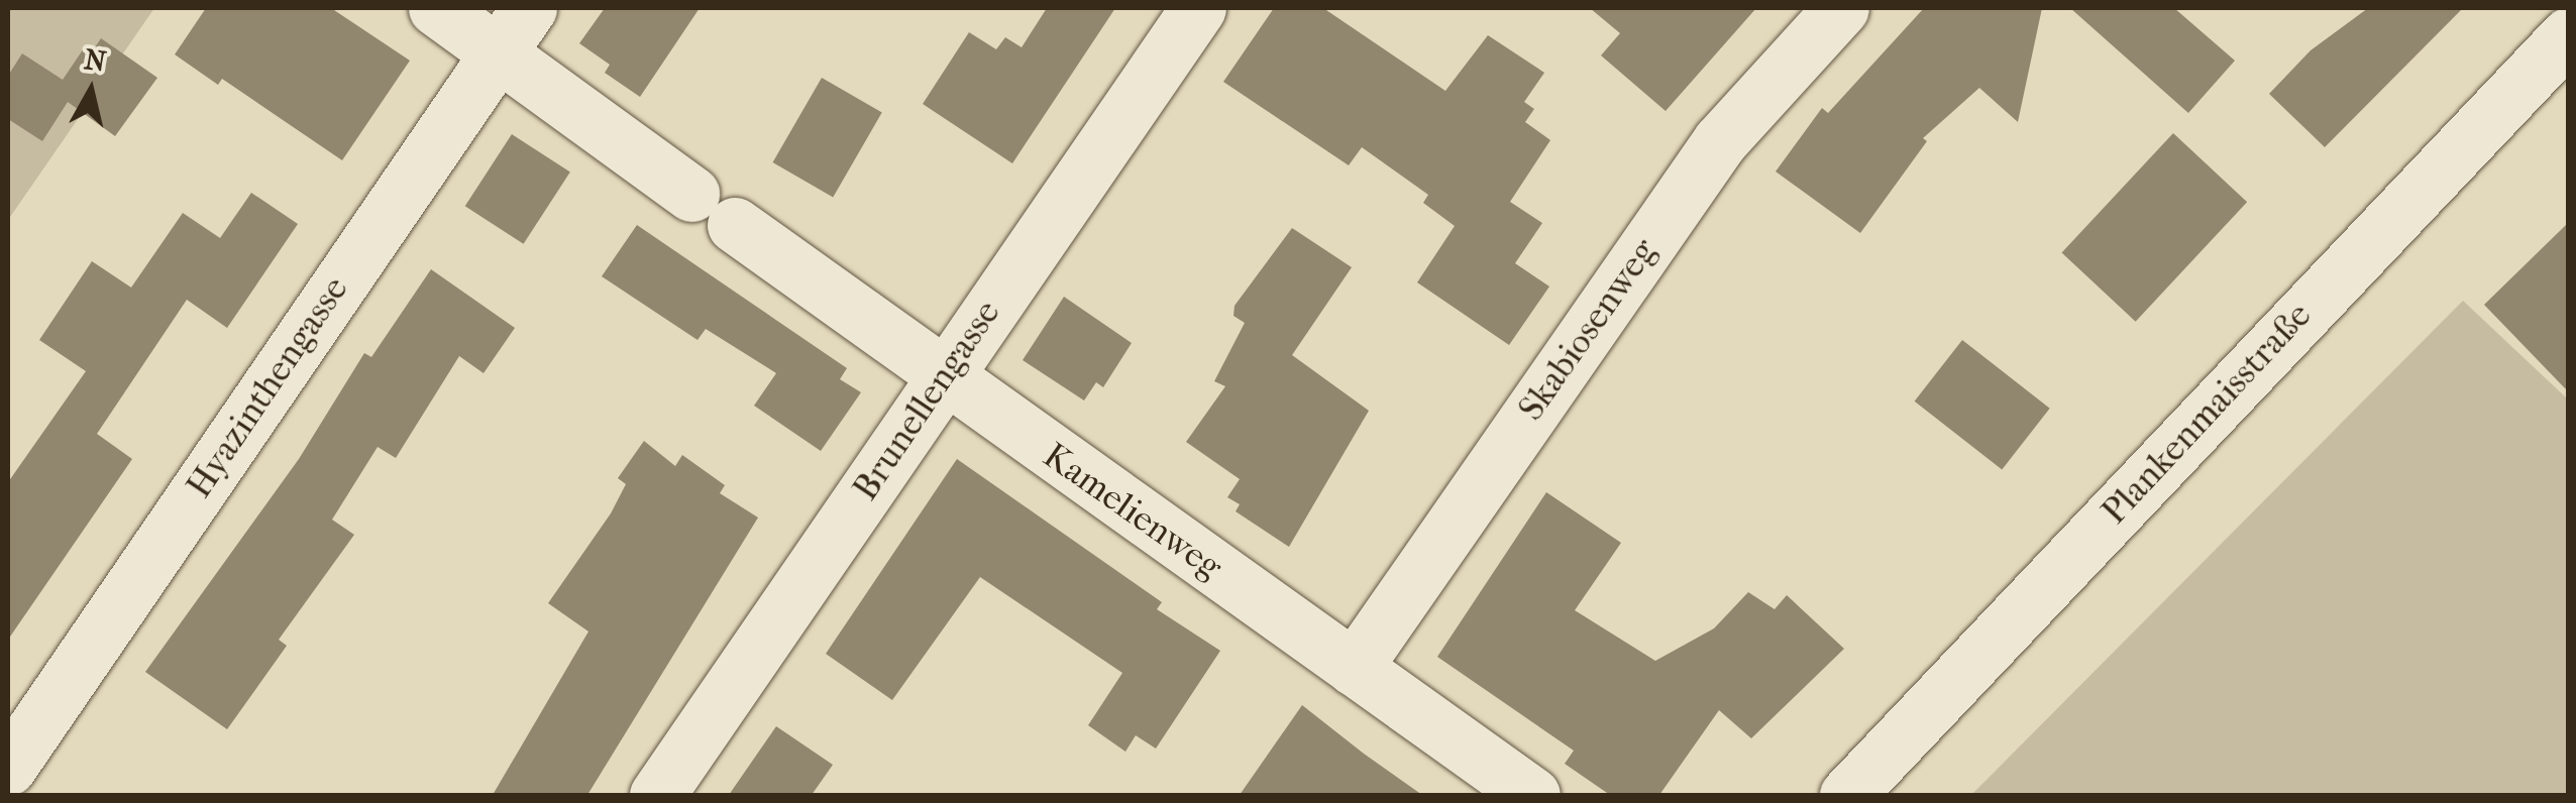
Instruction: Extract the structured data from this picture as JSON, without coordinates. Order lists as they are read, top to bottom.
{
  "streets": {
    "street": [
      "Skabiosenweg",
      "Hyazinthengasse",
      "Brunellengasse",
      "Plankenmaisstraße",
      "Kamelienweg"
    ]
  },
  "crossings": [
    ["Skabiosenweg", "Kamelienweg"],
    ["Hyazinthengasse", "Kamelienweg"],
    ["Brunellengasse", "Kamelienweg"]
  ],
  "north": "top"
}
